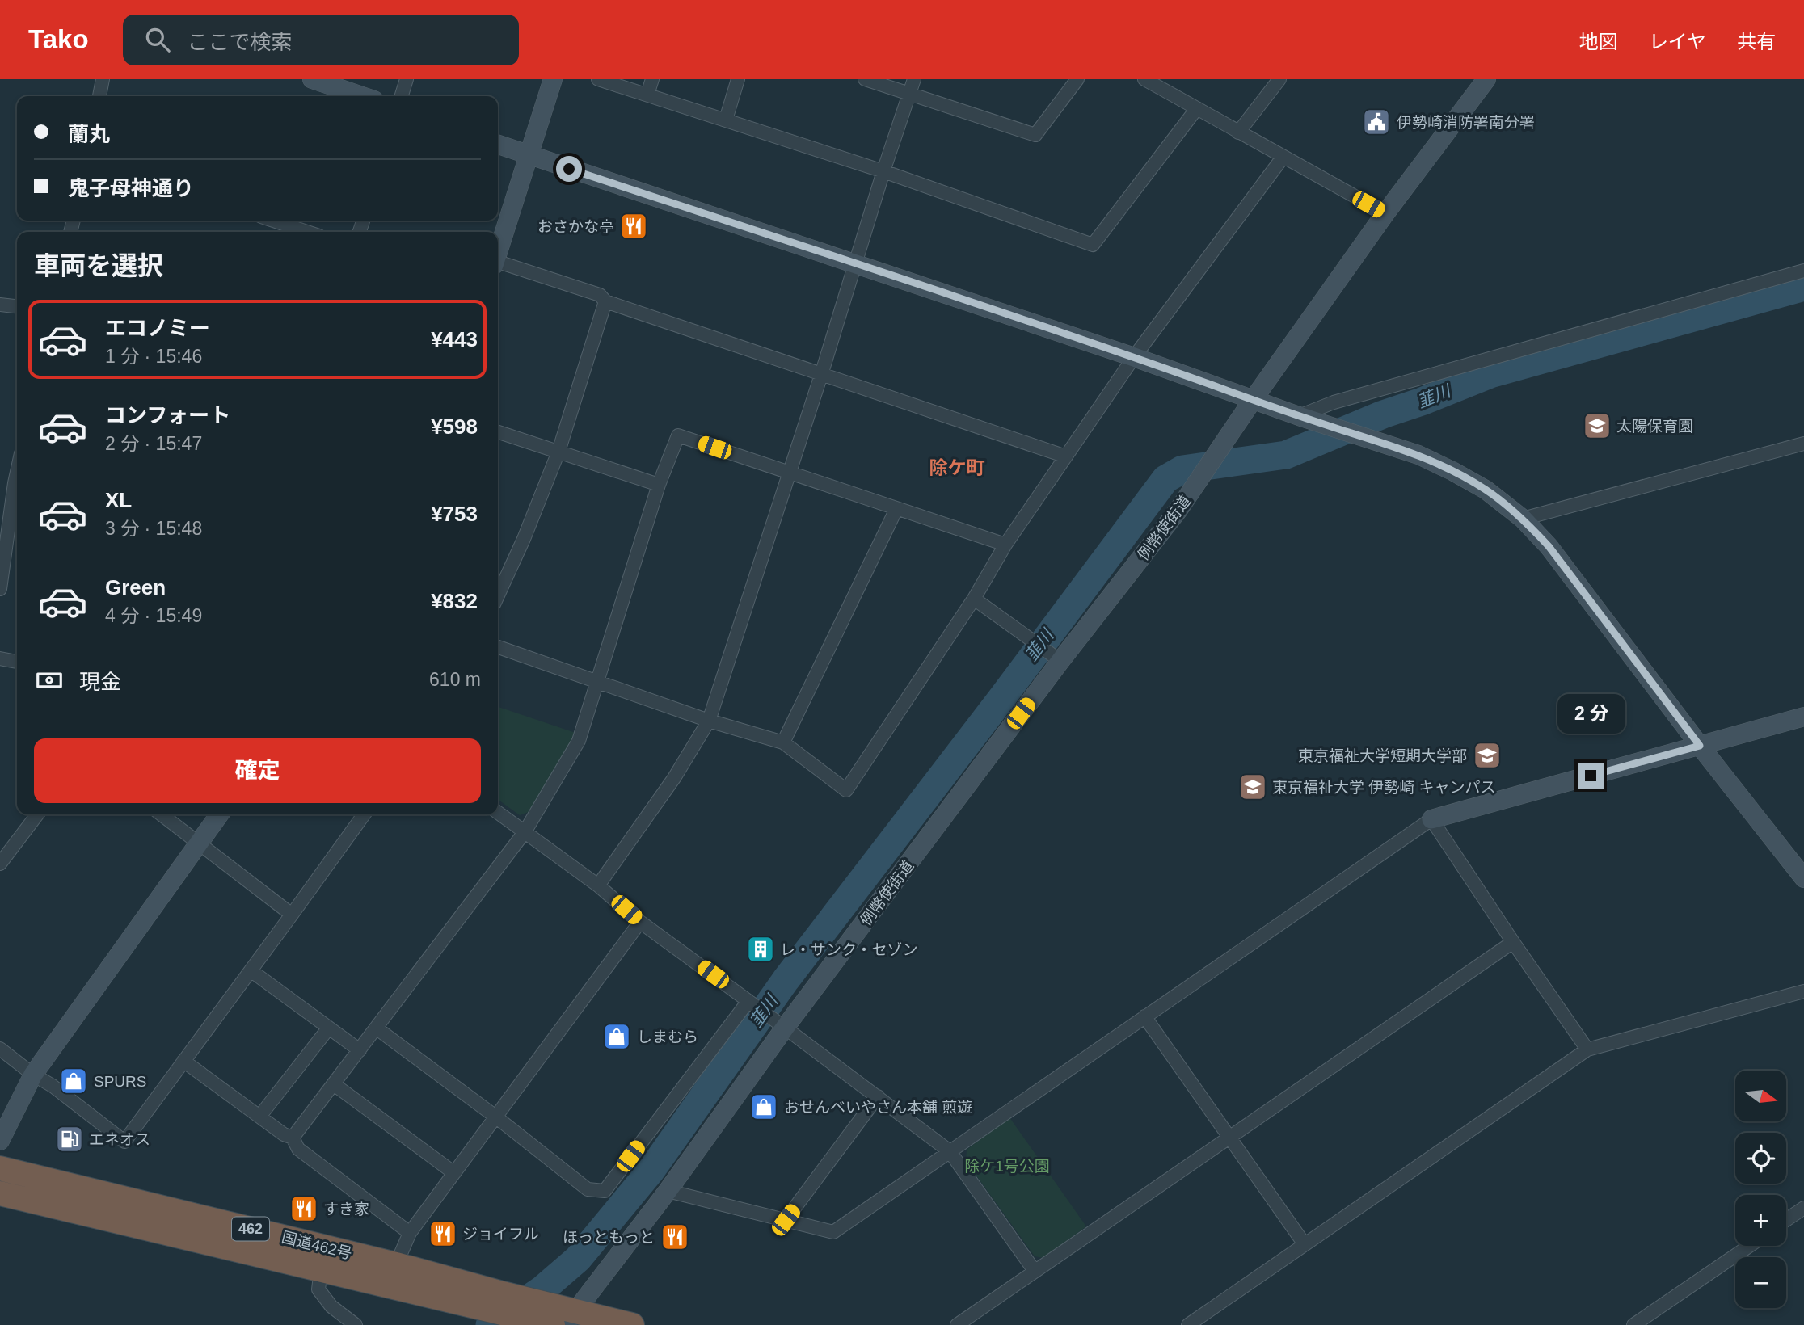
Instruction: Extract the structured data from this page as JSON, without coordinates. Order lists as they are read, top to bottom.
{
  "streets": {
    "highway": ["462", "国道462号"],
    "street": ["例幣使街道"]
  },
  "crossings": [
    ["例幣使街道", "国道462号"]
  ],
  "districts": ["除ケ町"],
  "water": ["韮川"],
  "parks": ["除ケ1号公園"],
  "places": {
    "public building": ["伊勢崎消防署南分署"],
    "restaurant": [
      "おさかな亭",
      "すき家",
      "ジョイフル",
      "ほっともっと"
    ],
    "school or university": ["太陽保育園", "東京福祉大学短期大学部", "東京福祉大学 伊勢崎 キャンパス"],
    "building": ["レ・サンク・セゾン"],
    "shop": ["しまむら", "SPURS", "おせんベいやさん本舗 煎遊"],
    "fuel station": ["エネオス"]
  },
  "north": "right",
  "page": {
    "header": "Tako",
    "search": "ここで検索",
    "nav": ["地図", "レイヤ", "共有"],
    "banner": ["蘭丸", "鬼子母神通り"],
    "heading": "車両を選択",
    "list": [
      {
        "name": "エコノミー",
        "note": "1 分 · 15:46",
        "value": "¥443"
      },
      {
        "name": "コンフォート",
        "note": "2 分 · 15:47",
        "value": "¥598"
      },
      {
        "name": "XL",
        "note": "3 分 · 15:48",
        "value": "¥753"
      },
      {
        "name": "Green",
        "note": "4 分 · 15:49",
        "value": "¥832"
      }
    ],
    "pay": ["現金", "610 m"],
    "bubble": "2 分",
    "buttons": "確定",
    "map_buttons": ["+", "−"]
  }
}
